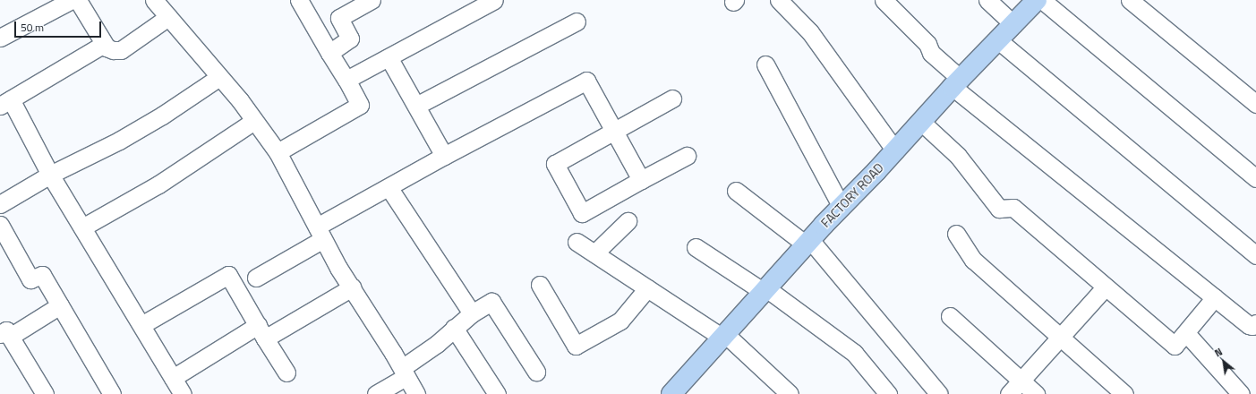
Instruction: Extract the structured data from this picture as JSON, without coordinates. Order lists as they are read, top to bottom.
{
  "streets": {
    "main road": ["FACTORY ROAD"]
  },
  "scale_bar": "50 m",
  "north": "top left"
}
